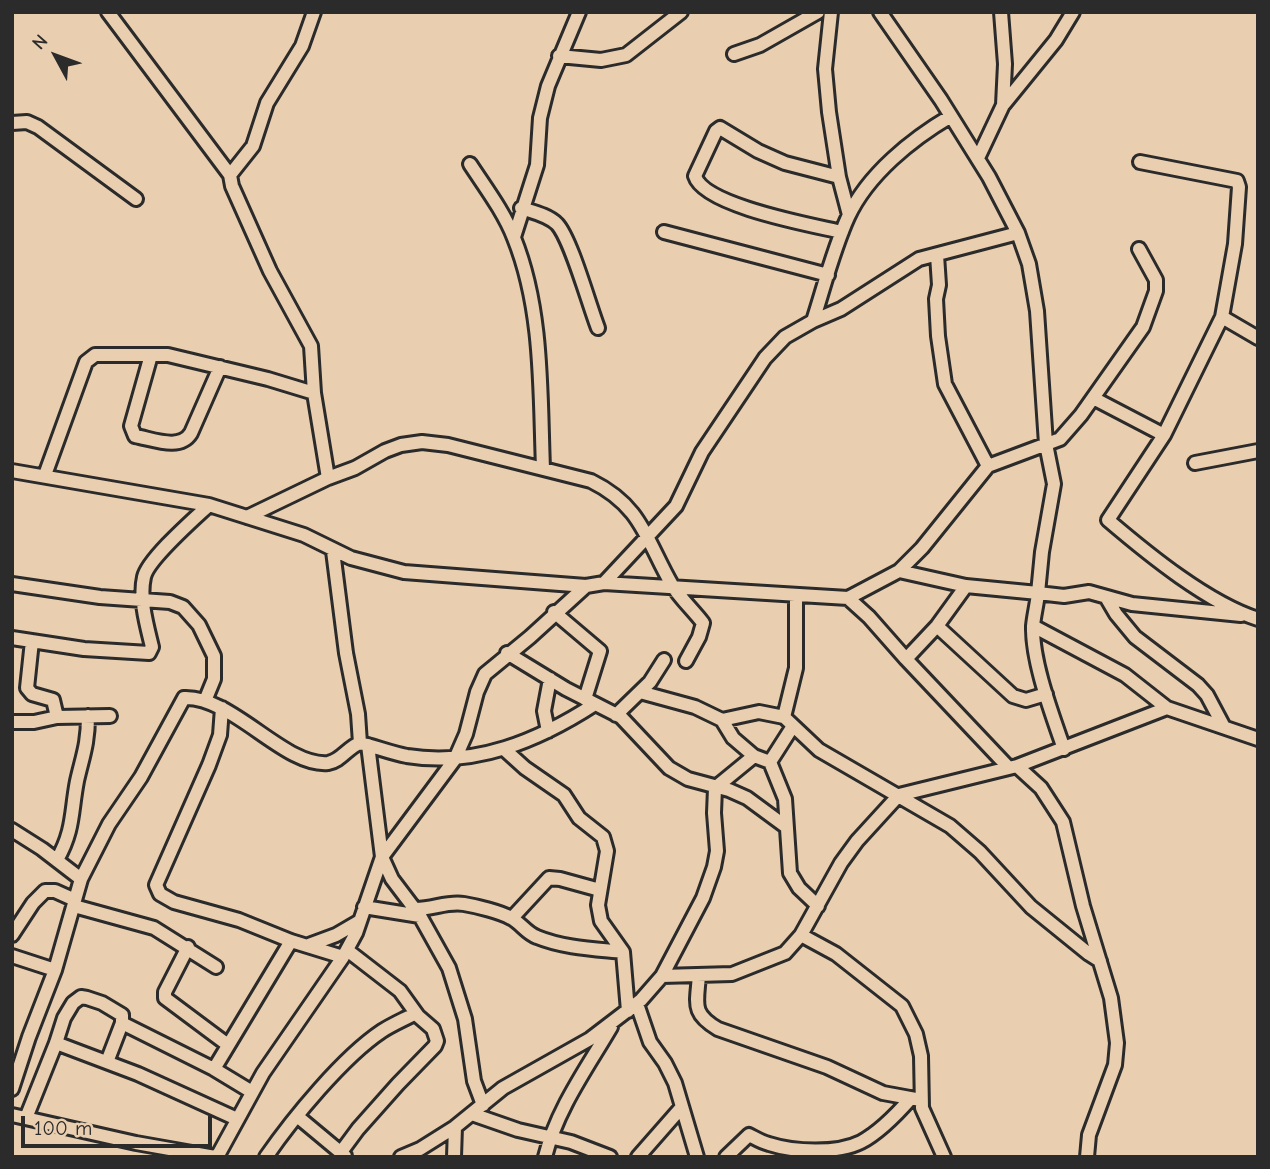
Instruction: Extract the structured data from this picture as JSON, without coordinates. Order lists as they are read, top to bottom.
{
  "scale_bar": "100 m",
  "north": "top left"
}
